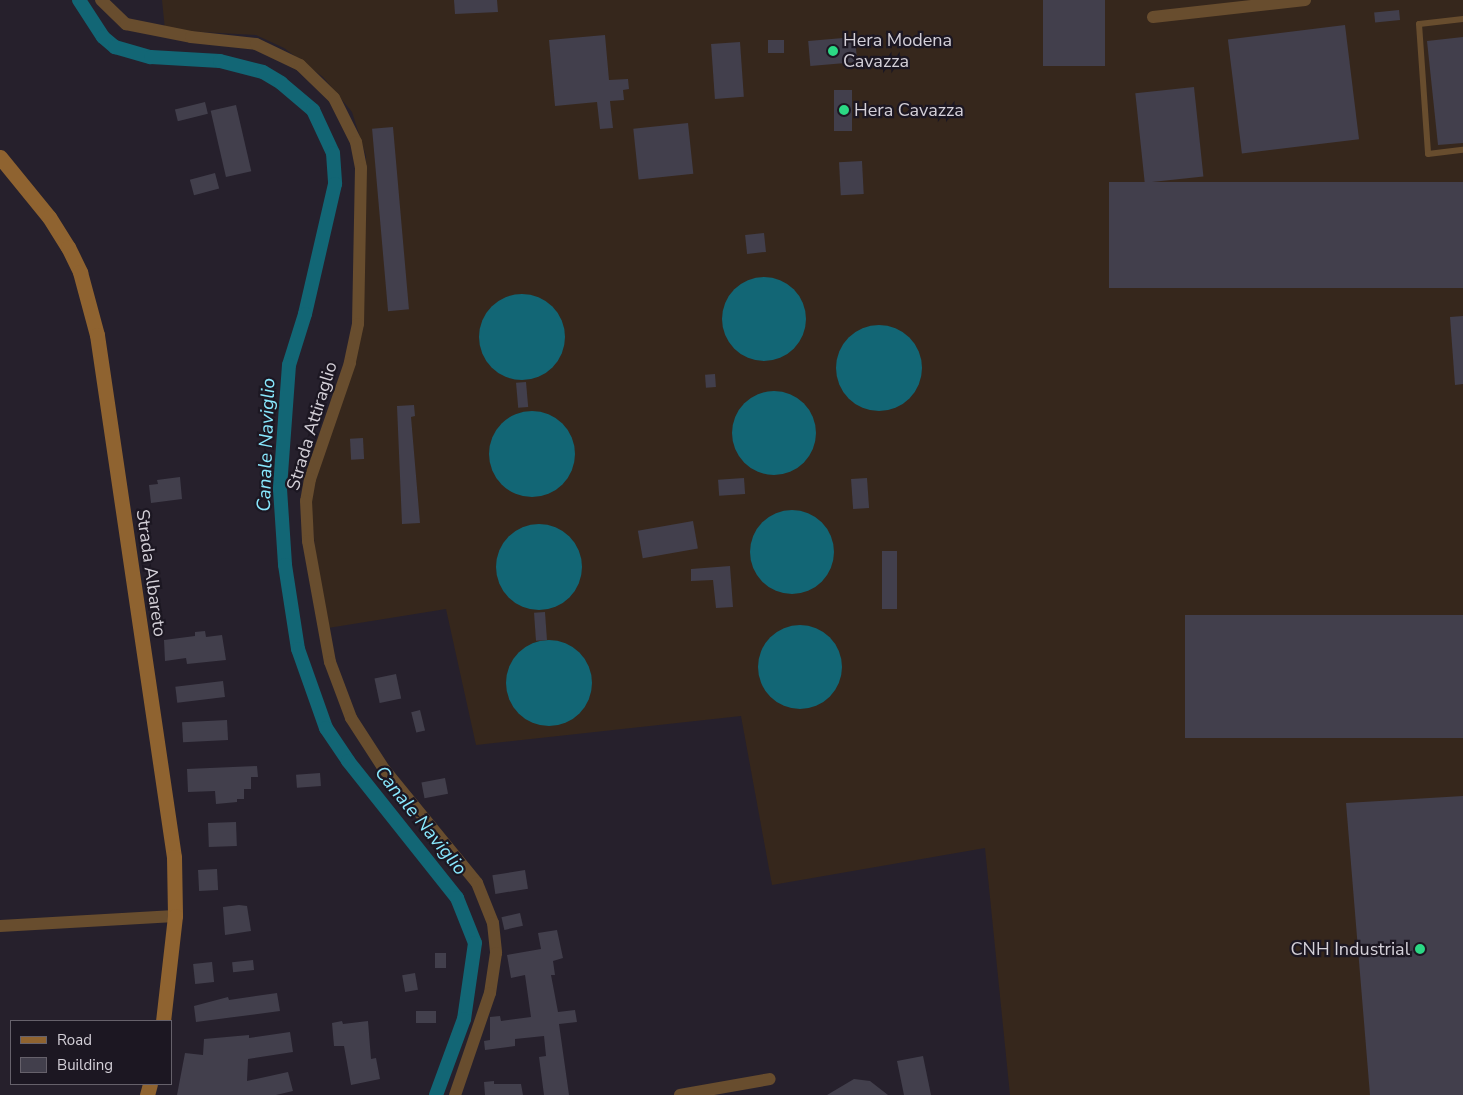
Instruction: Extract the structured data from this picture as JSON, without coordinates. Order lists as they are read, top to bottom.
{
  "streets": {
    "street": ["Strada Attiraglio", "Strada Albareto"]
  },
  "water": ["Canale Naviglio"],
  "places": ["Hera Modena Cavazza", "Hera Cavazza", "CNH Industrial"],
  "legend": ["Road", "Building"]
}
